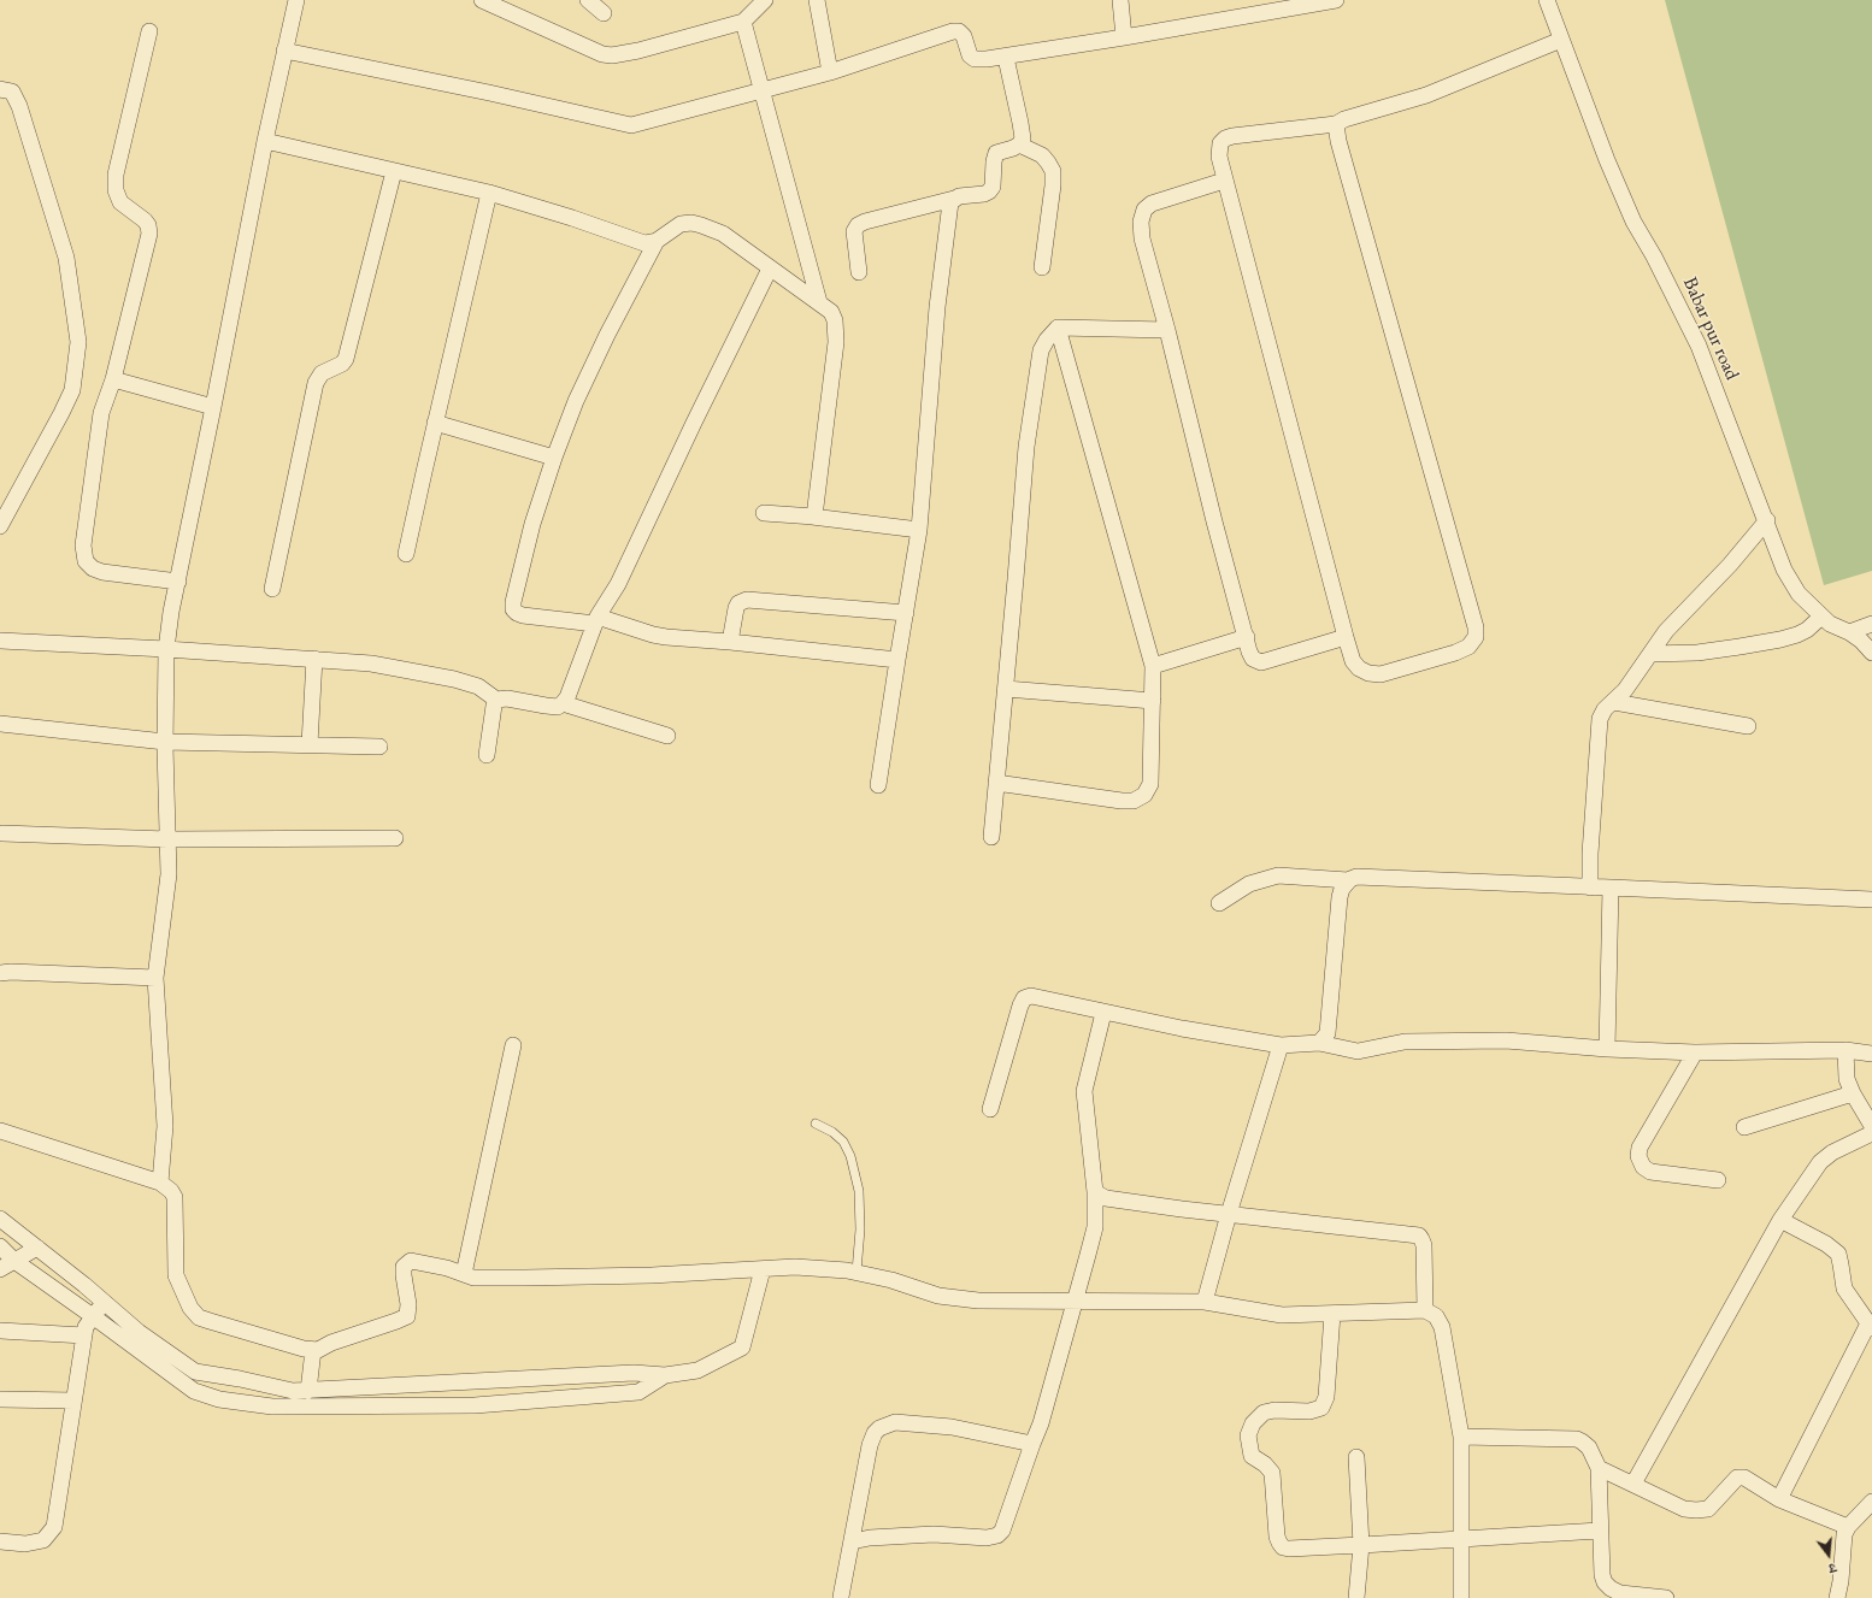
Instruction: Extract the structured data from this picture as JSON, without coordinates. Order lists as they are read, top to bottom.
{
  "streets": {
    "street": ["Babar pur road"]
  },
  "north": "bottom"
}
